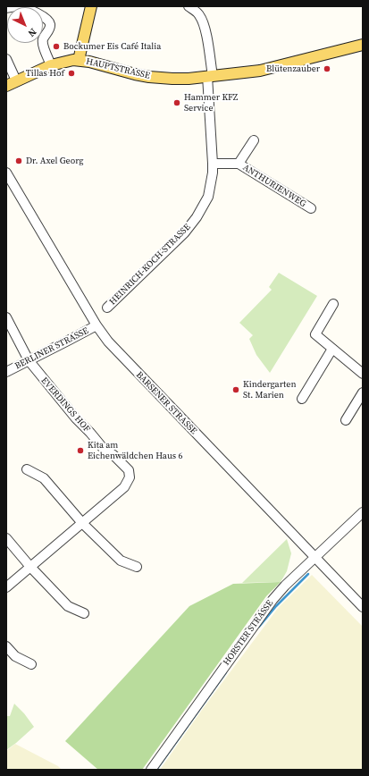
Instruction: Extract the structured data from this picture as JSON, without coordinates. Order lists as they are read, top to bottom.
{
  "streets": {
    "main road": ["HAUPTSTRASSE"],
    "street": [
      "ANTHURIENWEG",
      "HEINRICH-KOCH-STRASSE",
      "BERLINER STRASSE",
      "BARSENER STRASSE",
      "EVERDINGS HOF",
      "HORSTER STRASSE"
    ]
  },
  "crossings": [
    ["HAUPTSTRASSE", "HEINRICH-KOCH-STRASSE"],
    ["ANTHURIENWEG", "HEINRICH-KOCH-STRASSE"],
    ["BERLINER STRASSE", "BARSENER STRASSE"],
    ["BERLINER STRASSE", "EVERDINGS HOF"],
    ["BARSENER STRASSE", "HORSTER STRASSE"]
  ],
  "places": [
    "Bockumer Eis Café Italia",
    "Blütenzauber",
    "Tillas Hof",
    "Hammer KFZ Service",
    "Dr. Axel Georg",
    "Kindergarten St. Marien",
    "Kita am Eichenwäldchen Haus 6"
  ],
  "north": "bottom right"
}
